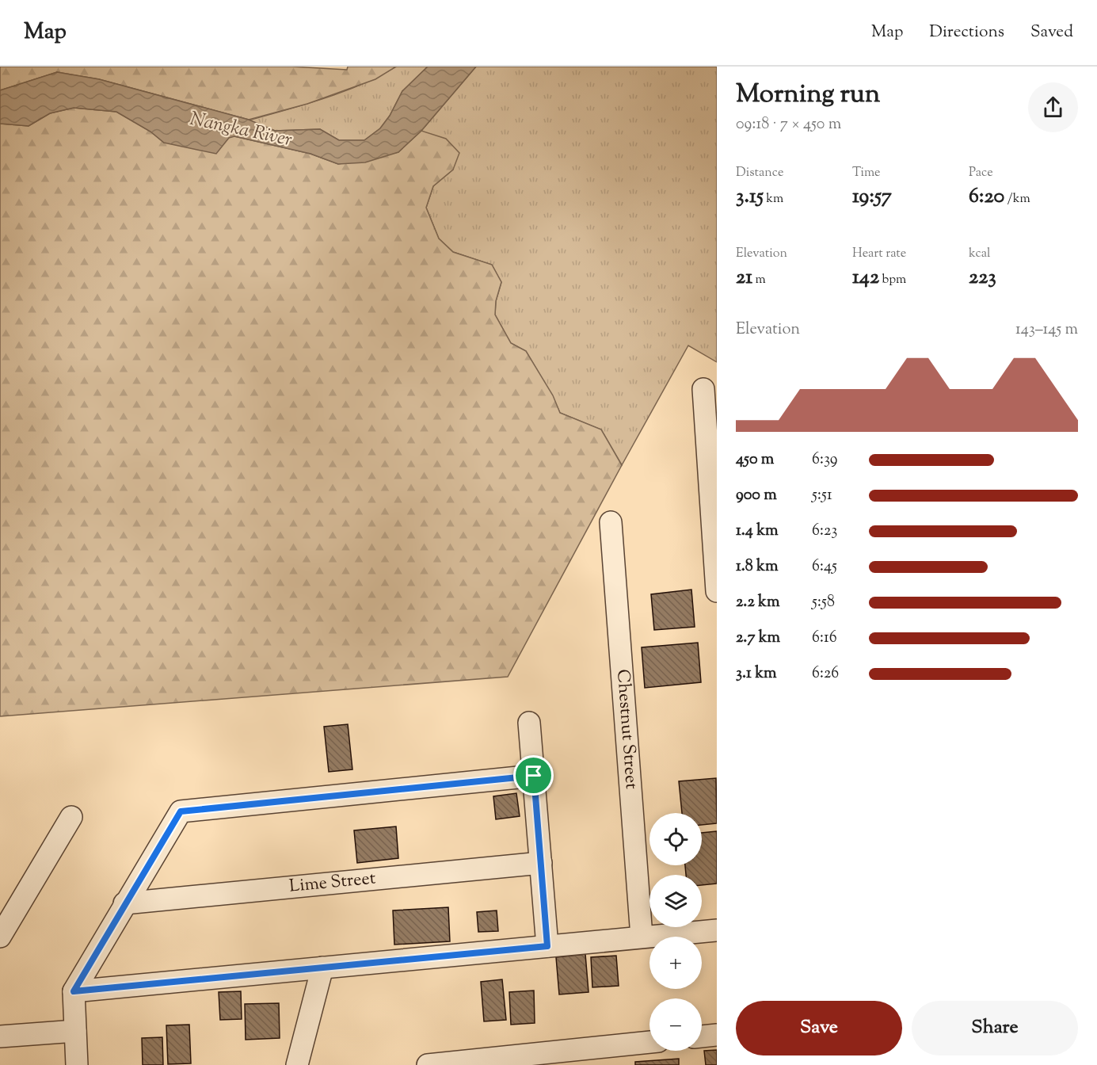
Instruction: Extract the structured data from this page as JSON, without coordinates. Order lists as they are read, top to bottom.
{
  "streets": {
    "street": ["Chestnut Street", "Lime Street"]
  },
  "water": ["Nangka River"],
  "page": {
    "header": "Map",
    "nav": ["Map", "Directions", "Saved"],
    "heading": ["Morning run", "09:18 · 7 × 450 m"],
    "stats": [
      ["Distance", "3.15 km"],
      ["Time", "19:57"],
      ["Pace", "6:20 /km"],
      ["Elevation", "21 m"],
      ["Heart rate", "142 bpm"],
      ["kcal", "223"]
    ],
    "chart": ["Elevation", "143–145 m"],
    "list": [
      {
        "name": "450 m",
        "note": "6:39"
      },
      {
        "name": "900 m",
        "note": "5:51"
      },
      {
        "name": "1.4 km",
        "note": "6:23"
      },
      {
        "name": "1.8 km",
        "note": "6:45"
      },
      {
        "name": "2.2 km",
        "note": "5:58"
      },
      {
        "name": "2.7 km",
        "note": "6:16"
      },
      {
        "name": "3.1 km",
        "note": "6:26"
      }
    ],
    "map_buttons": ["+", "−"],
    "buttons": ["Save", "Share"]
  }
}
